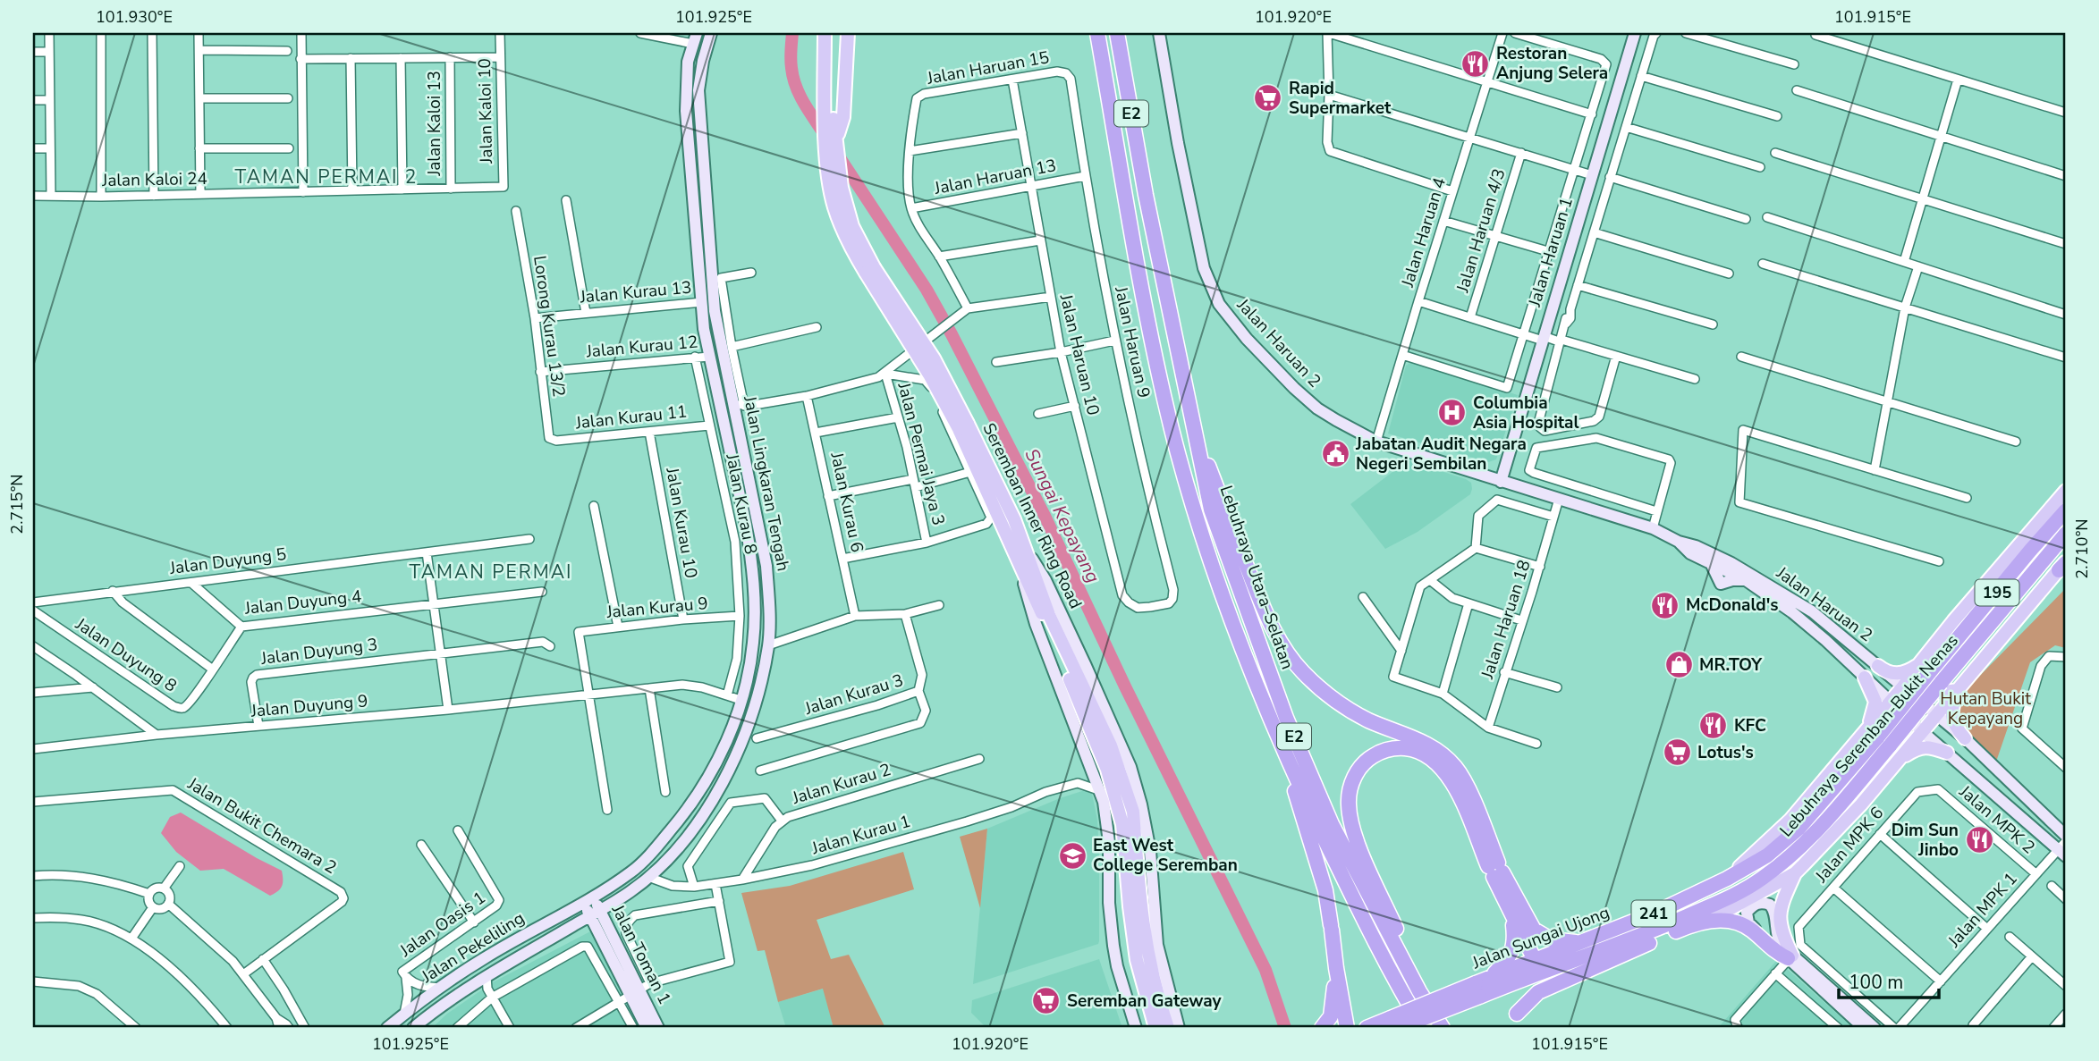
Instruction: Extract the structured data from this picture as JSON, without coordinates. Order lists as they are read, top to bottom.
{
  "streets": {
    "highway": [
      "E2",
      "Lebuhraya Utara–Selatan",
      "195",
      "Lebuhraya Seremban-Bukit Nenas",
      "241",
      "Jalan Sungai Ujong"
    ],
    "main road": ["Seremban Inner Ring Road"],
    "street": [
      "Jalan Haruan 15",
      "Jalan Kaloi 10",
      "Jalan Kaloi 13",
      "Jalan Haruan 13",
      "Jalan Kaloi 24",
      "Jalan Haruan 4/3",
      "Jalan Haruan 4",
      "Jalan Haruan 1",
      "Jalan Kurau 13",
      "Lorong Kurau 13/2",
      "Jalan Haruan 9",
      "Jalan Haruan 2",
      "Jalan Kurau 12",
      "Jalan Haruan 10",
      "Jalan Kurau 11",
      "Jalan Permai Jaya 3",
      "Jalan Lingkaran Tengah",
      "Jalan Kurau 6",
      "Jalan Kurau 8",
      "Jalan Kurau 10",
      "Jalan Duyung 5",
      "Jalan Duyung 4",
      "Jalan Kurau 9",
      "Jalan Haruan 18",
      "Jalan Duyung 3",
      "Jalan Duyung 8",
      "Jalan Kurau 3",
      "Jalan Duyung 9",
      "Jalan Kurau 2",
      "Jalan MPK 2",
      "Jalan Bukit Chemara 2",
      "Jalan Kurau 1",
      "Jalan MPK 6",
      "Jalan MPK 1",
      "Jalan Oasis 1",
      "Jalan Pekeliling",
      "Jalan Toman 1"
    ]
  },
  "crossings": [
    ["Jalan Haruan 15", "Jalan Haruan 9"],
    ["Jalan Haruan 15", "Jalan Haruan 10"],
    ["Jalan Kaloi 10", "Jalan Kaloi 24"],
    ["Jalan Kaloi 13", "Jalan Kaloi 24"],
    ["Jalan Haruan 13", "Jalan Haruan 9"],
    ["Jalan Haruan 13", "Jalan Haruan 10"],
    ["Jalan Haruan 4", "Jalan Haruan 2"],
    ["Jalan Haruan 1", "Jalan Haruan 2"],
    ["Jalan Kurau 13", "Lorong Kurau 13/2"],
    ["Jalan Kurau 13", "Jalan Lingkaran Tengah"],
    ["Lorong Kurau 13/2", "Jalan Kurau 12"],
    ["Lorong Kurau 13/2", "Jalan Kurau 11"],
    ["Jalan Haruan 9", "Jalan Haruan 10"],
    ["Jalan Haruan 2", "Jalan Haruan 18"],
    ["Jalan Haruan 2", "Jalan MPK 1"],
    ["Jalan Kurau 12", "Jalan Lingkaran Tengah"],
    ["Jalan Kurau 12", "Jalan Kurau 8"],
    ["Jalan Kurau 11", "Jalan Kurau 8"],
    ["Jalan Kurau 11", "Jalan Kurau 10"],
    ["Jalan Lingkaran Tengah", "Jalan Duyung 9"],
    ["Jalan Lingkaran Tengah", "Jalan Kurau 1"],
    ["Jalan Lingkaran Tengah", "Jalan Pekeliling"],
    ["Jalan Lingkaran Tengah", "Jalan Toman 1"],
    ["Jalan Kurau 8", "Jalan Kurau 9"],
    ["Jalan Kurau 8", "Jalan Duyung 9"],
    ["Jalan Kurau 10", "Jalan Kurau 9"],
    ["Jalan Duyung 5", "Jalan Duyung 4"],
    ["Jalan Duyung 4", "Jalan Duyung 8"],
    ["Jalan Kurau 9", "Jalan Duyung 9"],
    ["Jalan Duyung 3", "Jalan Duyung 9"],
    ["Lebuhraya Seremban-Bukit Nenas", "Jalan Sungai Ujong"],
    ["Jalan Kurau 2", "Jalan Kurau 1"],
    ["Jalan MPK 2", "Jalan MPK 6"],
    ["Jalan MPK 2", "Jalan MPK 1"],
    ["Jalan MPK 6", "Jalan MPK 1"],
    ["Jalan Oasis 1", "Jalan Pekeliling"],
    ["Jalan Pekeliling", "Jalan Toman 1"]
  ],
  "districts": ["TAMAN PERMAI 2", "TAMAN PERMAI"],
  "water": ["Sungai Kepayang"],
  "parks": ["Hutan Bukit Kepayang"],
  "places": {
    "restaurant": [
      "Restoran Anjung Selera",
      "McDonald's",
      "KFC",
      "Dim Sun Jinbo"
    ],
    "supermarket": ["Rapid Supermarket", "Lotus's", "Seremban Gateway"],
    "hospital": ["Columbia Asia Hospital"],
    "public building": ["Jabatan Audit Negara Negeri Sembilan"],
    "shop": ["MR.TOY"],
    "school or university": ["East West College Seremban"]
  },
  "scale_bar": "100 m",
  "coordinates": [
    "101.930°E",
    "101.925°E",
    "101.920°E",
    "101.915°E",
    "2.715°N",
    "2.710°N"
  ]
}
